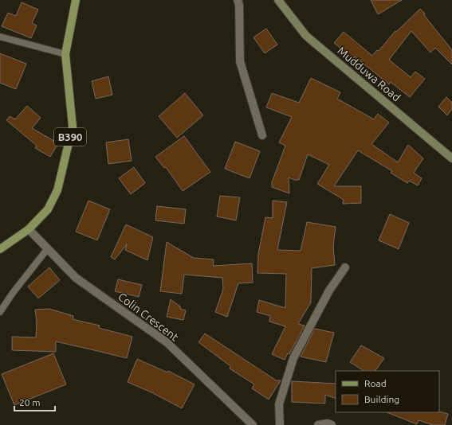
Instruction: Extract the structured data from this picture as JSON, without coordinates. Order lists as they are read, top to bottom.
{
  "streets": {
    "main road": ["B390"],
    "street": ["Mudduwa Road", "Colin Crescent"]
  },
  "crossings": [
    ["B390", "Colin Crescent"]
  ],
  "legend": ["Road", "Building"],
  "scale_bar": "20 m"
}
